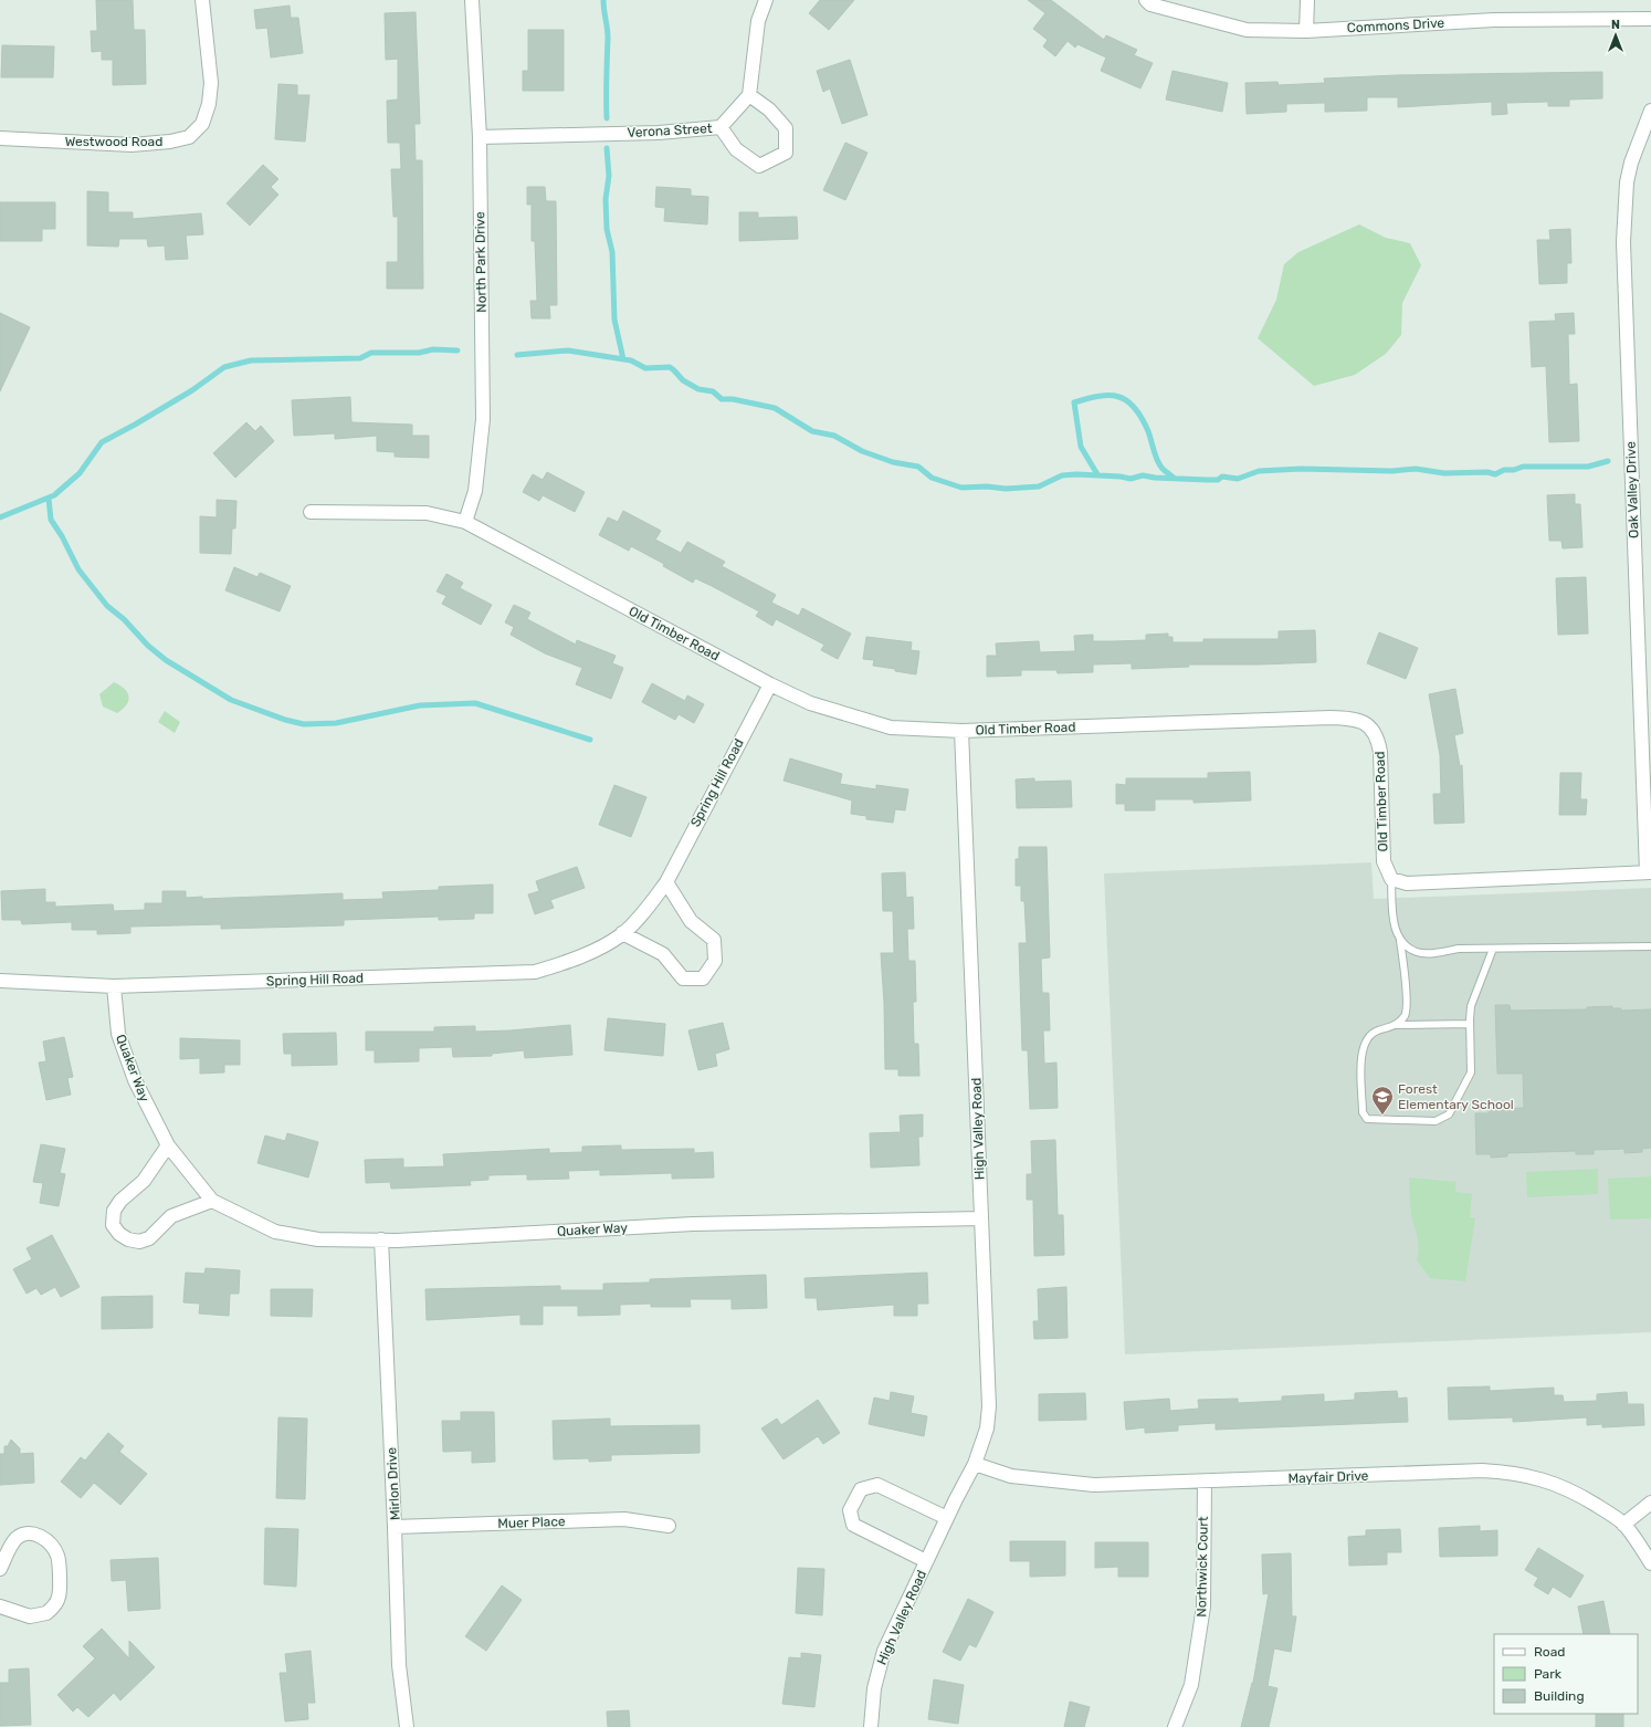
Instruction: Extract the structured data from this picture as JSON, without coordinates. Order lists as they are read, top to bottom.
{
  "streets": {
    "street": [
      "Commons Drive",
      "Verona Street",
      "Westwood Road",
      "North Park Drive",
      "Oak Valley Drive",
      "Old Timber Road",
      "Spring Hill Road",
      "Quaker Way",
      "High Valley Road",
      "Mayfair Drive",
      "Mirlon Drive",
      "Muer Place",
      "Northwick Court"
    ]
  },
  "crossings": [
    ["Verona Street", "North Park Drive"],
    ["North Park Drive", "Old Timber Road"],
    ["Old Timber Road", "Spring Hill Road"],
    ["Old Timber Road", "High Valley Road"],
    ["Spring Hill Road", "Quaker Way"],
    ["Quaker Way", "High Valley Road"],
    ["Quaker Way", "Mirlon Drive"],
    ["High Valley Road", "Mayfair Drive"],
    ["Mayfair Drive", "Northwick Court"],
    ["Mirlon Drive", "Muer Place"]
  ],
  "places": {
    "school or university": ["Forest Elementary School"]
  },
  "legend": ["Road", "Park", "Building"],
  "north": "top"
}
